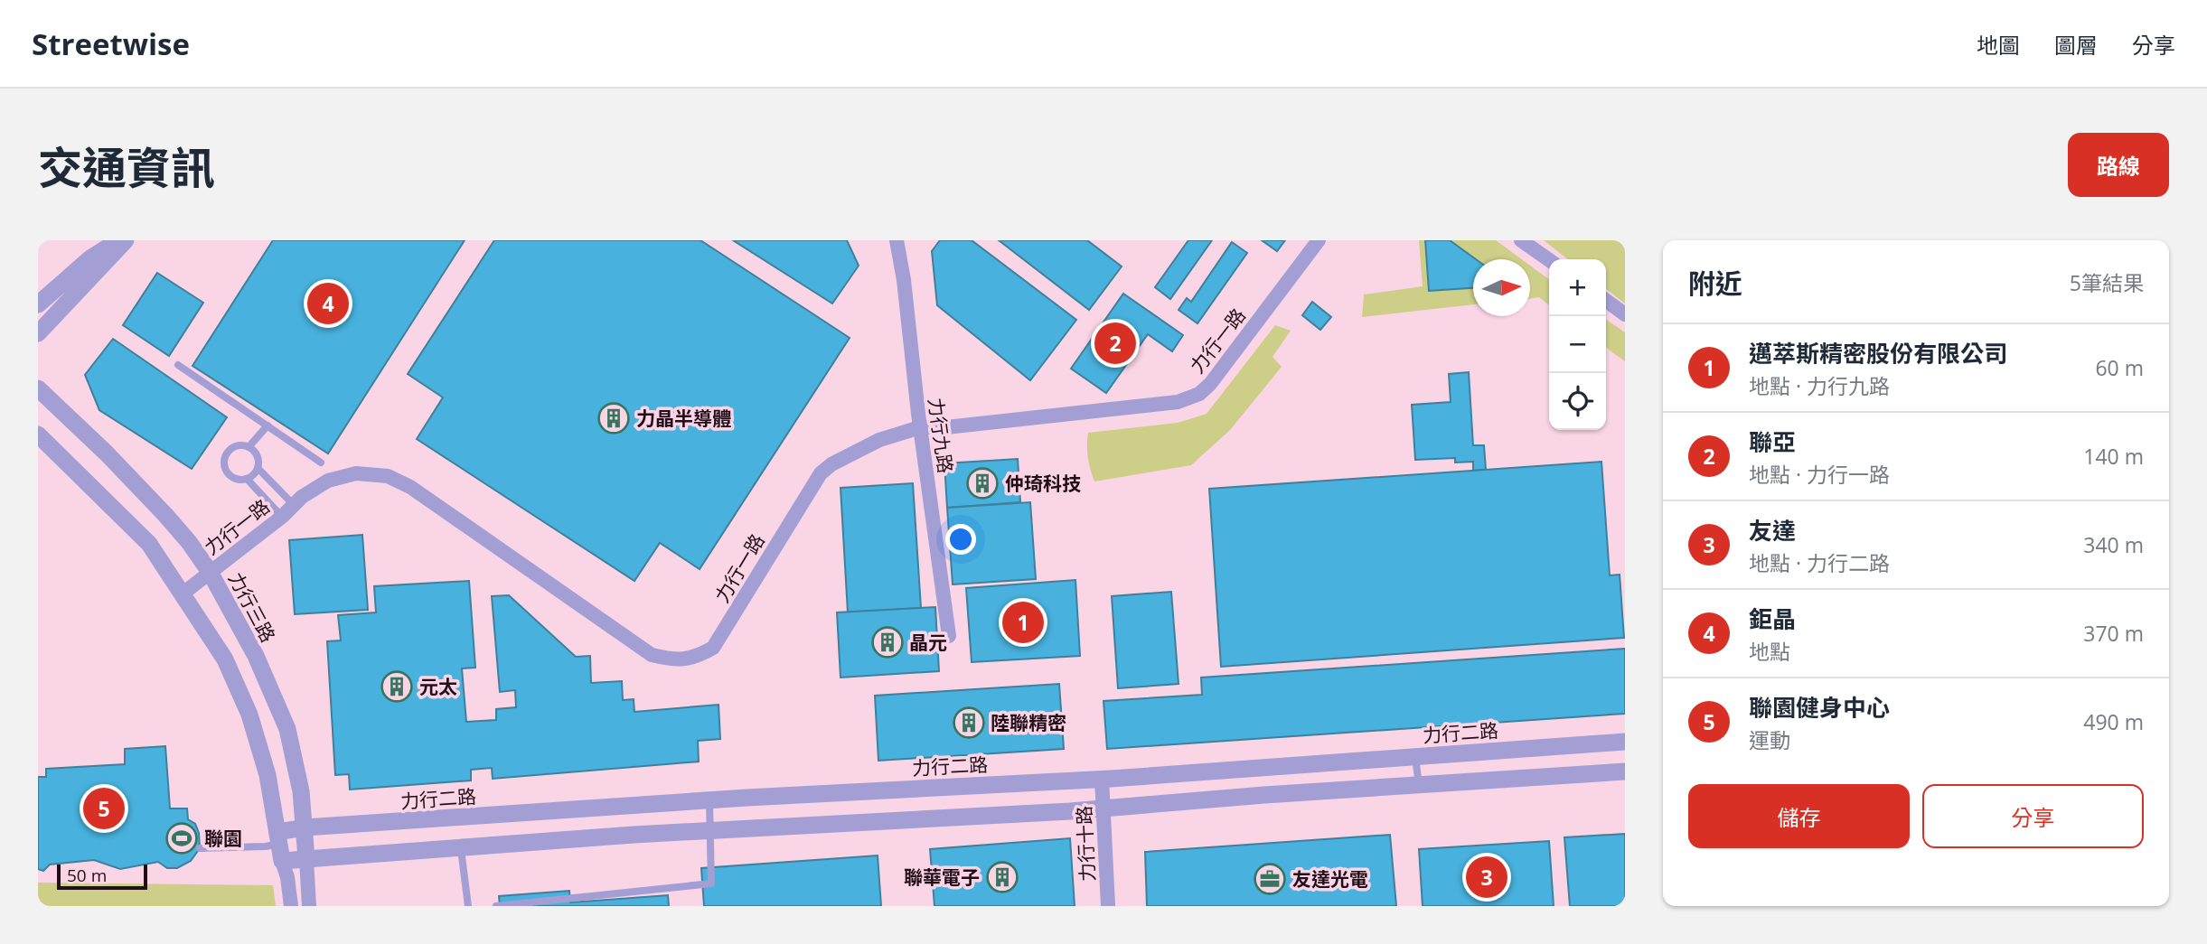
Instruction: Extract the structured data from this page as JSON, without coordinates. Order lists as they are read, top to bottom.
{
  "streets": {
    "street": [
      "力行一路",
      "力行九路",
      "力行三路",
      "力行二路",
      "力行十路"
    ]
  },
  "crossings": [
    ["力行一路", "力行九路"],
    ["力行一路", "力行三路"],
    ["力行三路", "力行二路"],
    ["力行二路", "力行十路"]
  ],
  "places": {
    "building": [
      "力晶半導體",
      "仲琦科技",
      "晶元",
      "元太",
      "陸聯精密",
      "聯華電子"
    ],
    "sports": ["聯園"],
    "office": ["友達光電"]
  },
  "scale_bar": "50 m",
  "north": "right",
  "page": {
    "header": "Streetwise",
    "nav": ["地圖", "圖層", "分享"],
    "title": "交通資訊",
    "buttons": [
      "路線",
      ["儲存", "分享"]
    ],
    "heading": ["附近", "5筆結果"],
    "map_buttons": ["+", "−"],
    "pins": [
      "4",
      "2",
      "1",
      "5",
      "3"
    ],
    "list": [
      {
        "mark": "1",
        "name": "邁萃斯精密股份有限公司",
        "note": "地點 · 力行九路",
        "value": "60 m"
      },
      {
        "mark": "2",
        "name": "聯亞",
        "note": "地點 · 力行一路",
        "value": "140 m"
      },
      {
        "mark": "3",
        "name": "友達",
        "note": "地點 · 力行二路",
        "value": "340 m"
      },
      {
        "mark": "4",
        "name": "鉅晶",
        "note": "地點",
        "value": "370 m"
      },
      {
        "mark": "5",
        "name": "聯園健身中心",
        "note": "運動",
        "value": "490 m"
      }
    ],
    "scale": "50 m"
  }
}
